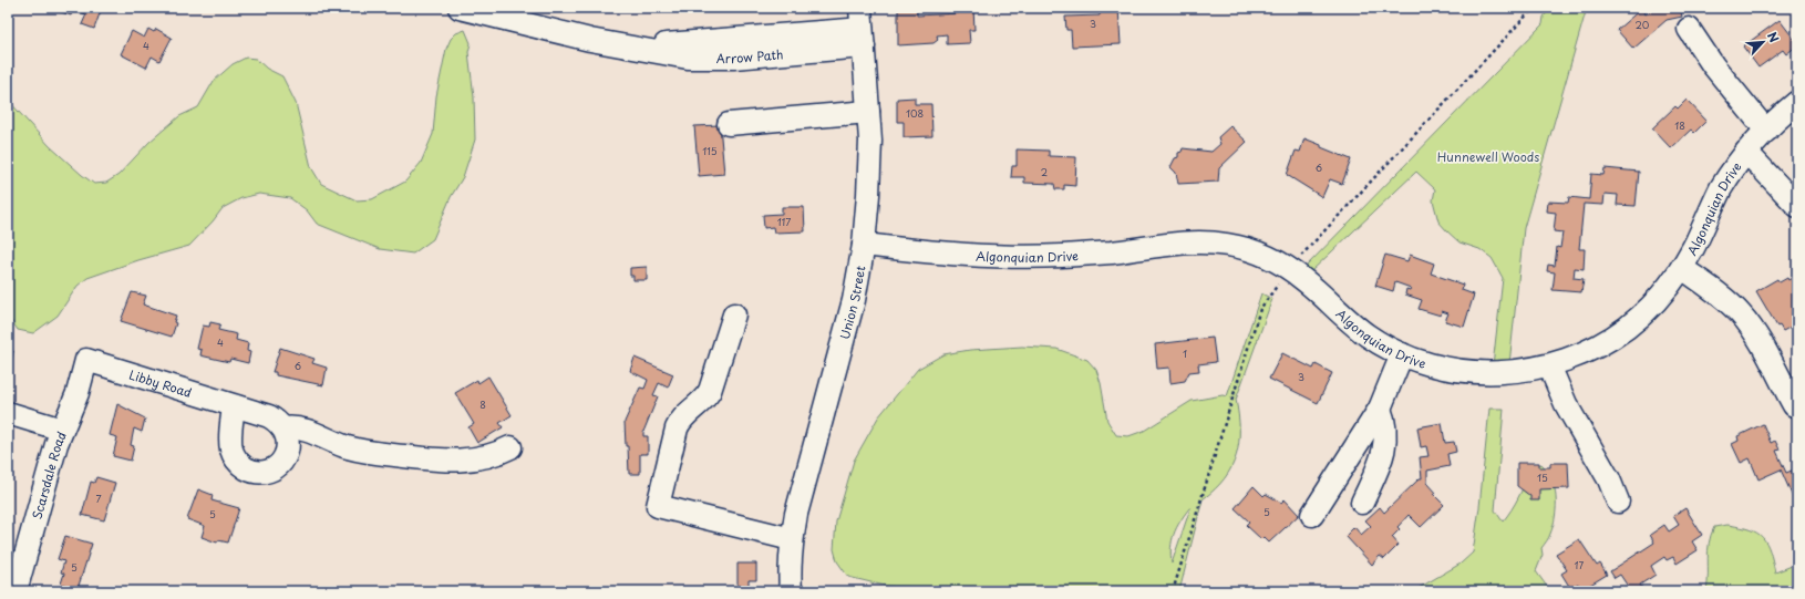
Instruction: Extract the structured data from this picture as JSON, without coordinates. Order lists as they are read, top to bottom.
{
  "streets": {
    "street": [
      "Arrow Path",
      "Algonquian Drive",
      "Union Street",
      "Libby Road",
      "Scarsdale Road"
    ]
  },
  "crossings": [
    ["Arrow Path", "Union Street"],
    ["Algonquian Drive", "Union Street"],
    ["Libby Road", "Scarsdale Road"]
  ],
  "parks": ["Hunnewell Woods"],
  "house_numbers": [
    "3",
    "20",
    "4",
    "108",
    "18",
    "115",
    "6",
    "2",
    "117",
    "4",
    "1",
    "6",
    "3",
    "8",
    "15",
    "7",
    "5",
    "5",
    "17",
    "5"
  ],
  "north": "top right"
}
